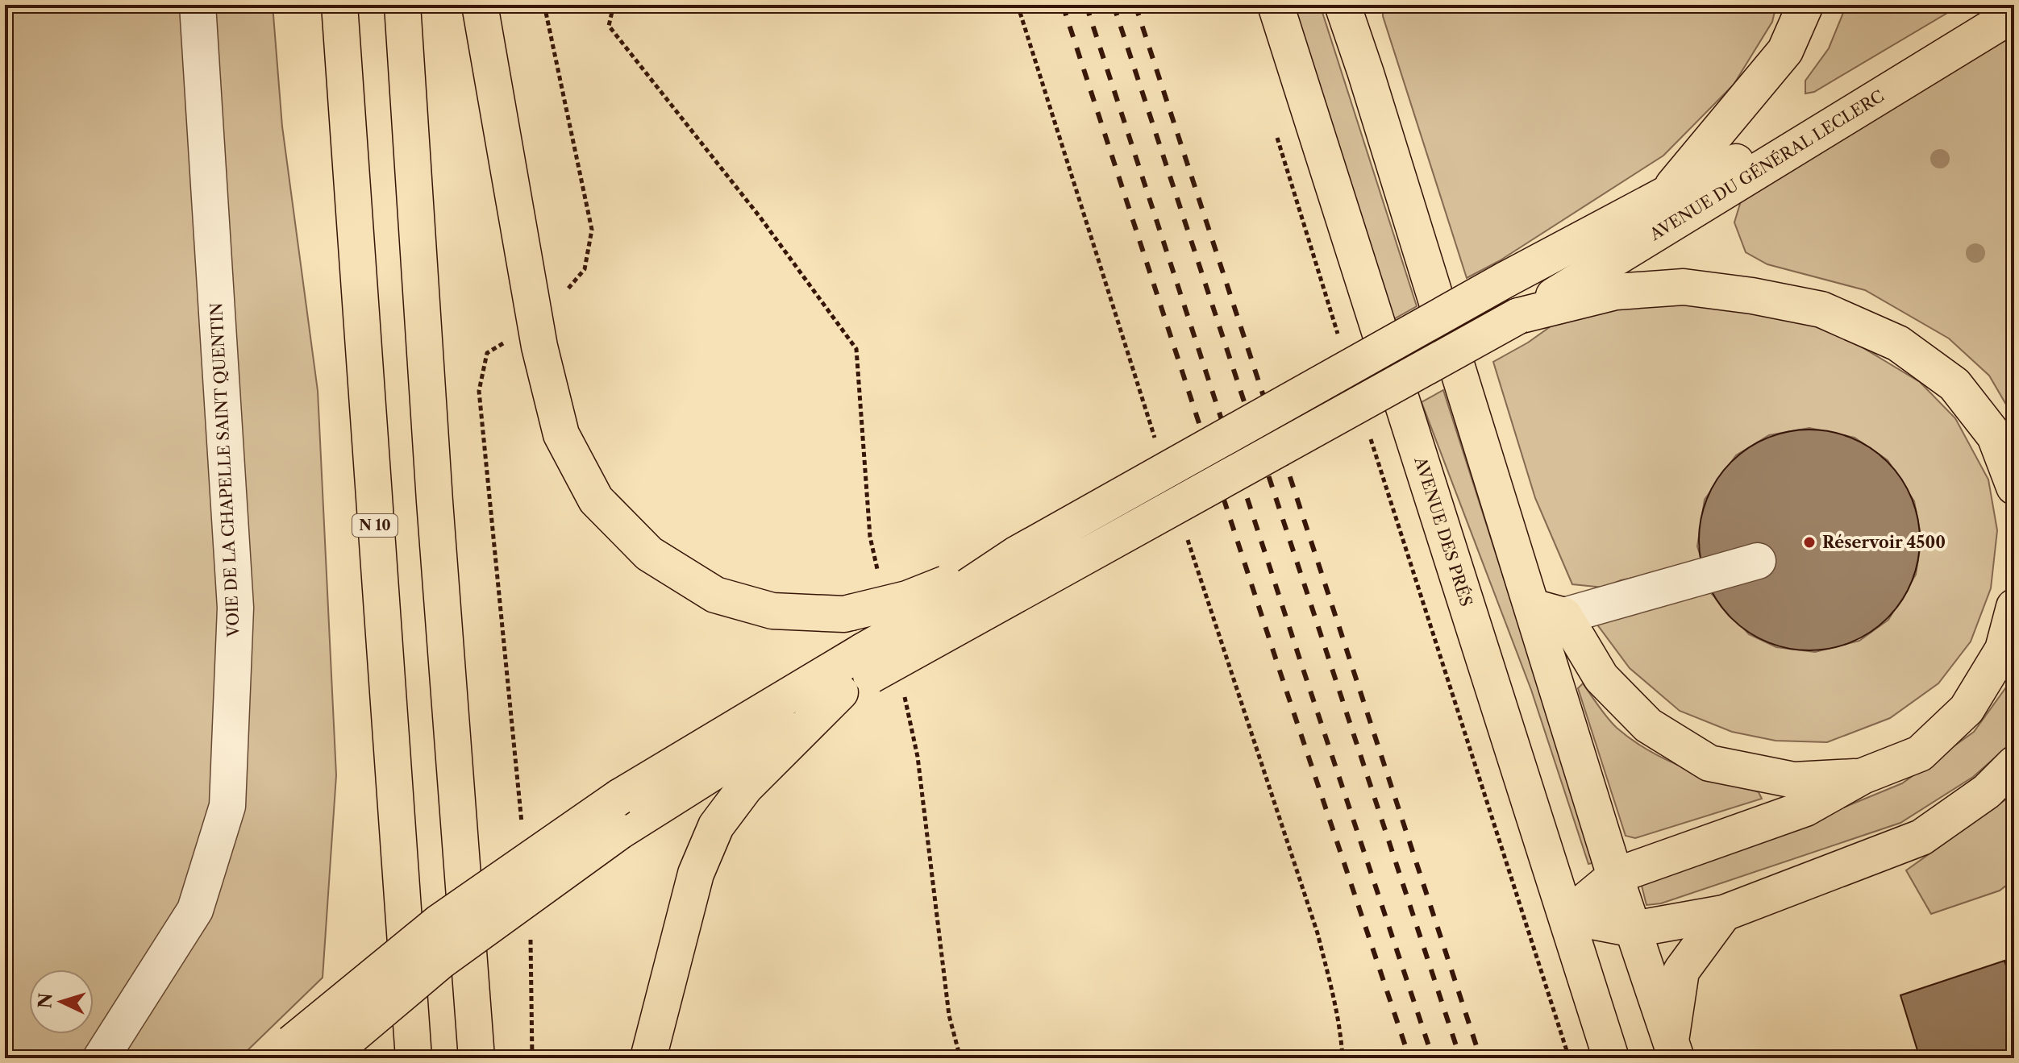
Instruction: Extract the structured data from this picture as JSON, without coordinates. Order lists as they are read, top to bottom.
{
  "streets": {
    "main road": ["AVENUE DU GÉNÉRAL LECLERC", "N 10", "AVENUE DES PRÉS"],
    "street": ["VOIE DE LA CHAPELLE SAINT QUENTIN"]
  },
  "places": ["Réservoir 4500"],
  "north": "left"
}
